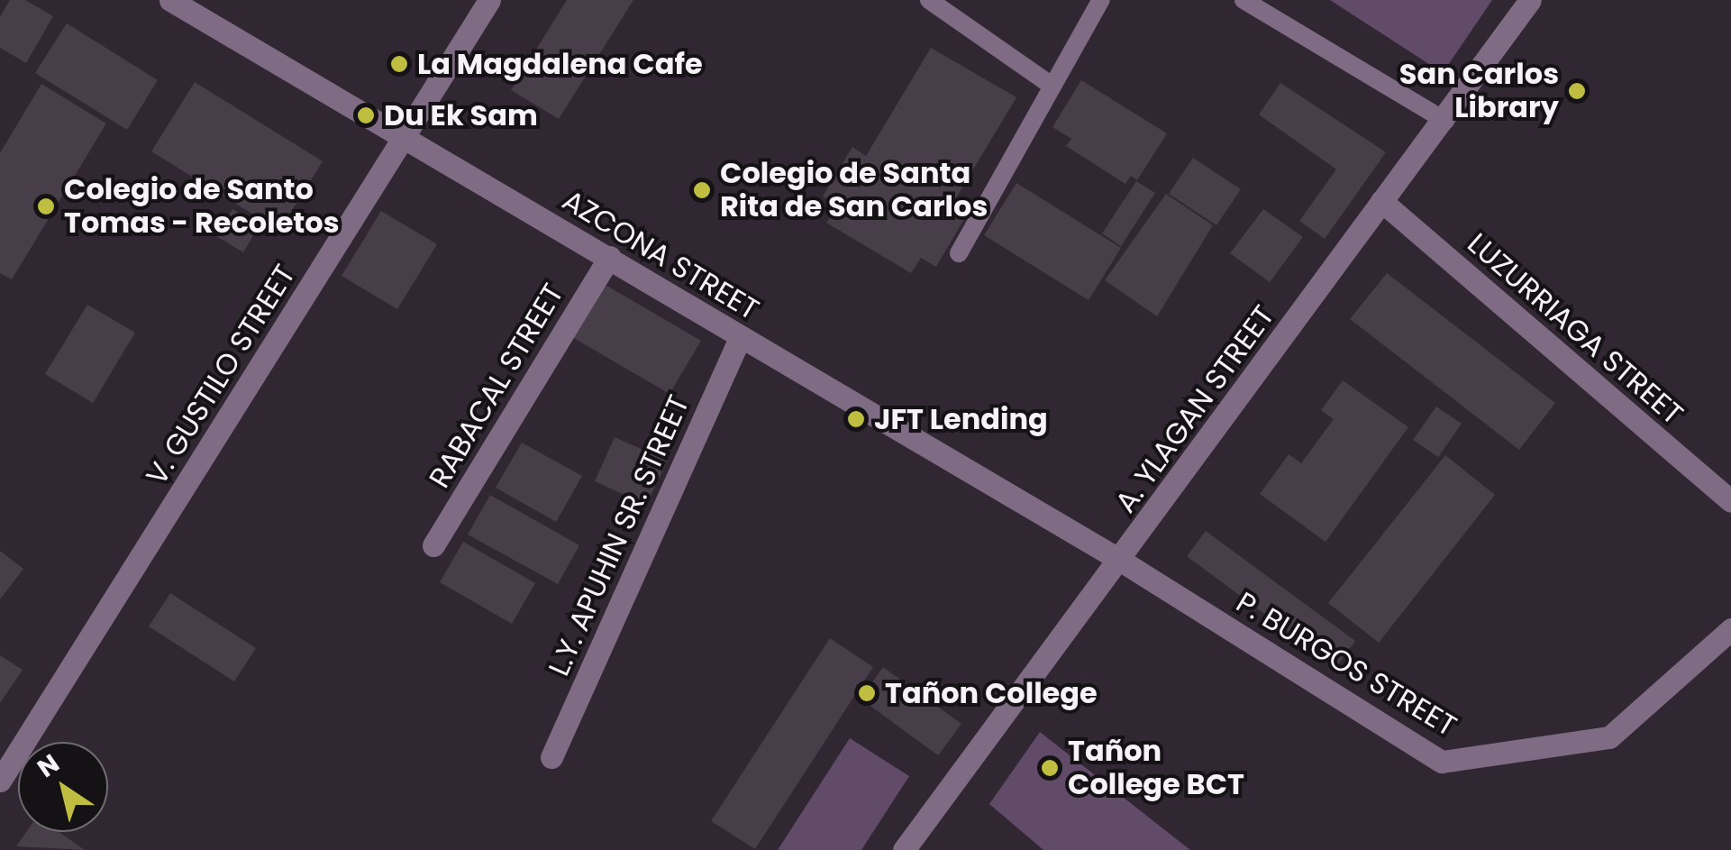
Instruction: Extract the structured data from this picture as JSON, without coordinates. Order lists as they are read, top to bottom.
{
  "streets": {
    "street": [
      "AZCONA STREET",
      "LUZURRIAGA STREET",
      "V. GUSTILO STREET",
      "RABACAL STREET",
      "A. YLAGAN STREET",
      "L.Y. APUHIN SR. STREET",
      "P. BURGOS STREET"
    ]
  },
  "crossings": [
    ["AZCONA STREET", "V. GUSTILO STREET"],
    ["AZCONA STREET", "RABACAL STREET"],
    ["AZCONA STREET", "A. YLAGAN STREET"],
    ["AZCONA STREET", "L.Y. APUHIN SR. STREET"],
    ["AZCONA STREET", "P. BURGOS STREET"],
    ["LUZURRIAGA STREET", "A. YLAGAN STREET"],
    ["A. YLAGAN STREET", "P. BURGOS STREET"]
  ],
  "places": [
    "La Magdalena Cafe",
    "San Carlos Library",
    "Du Ek Sam",
    "Colegio de Santa Rita de San Carlos",
    "Colegio de Santo Tomas - Recoletos",
    "JFT Lending",
    "Tañon College",
    "Tañon College BCT"
  ],
  "north": "top left"
}
